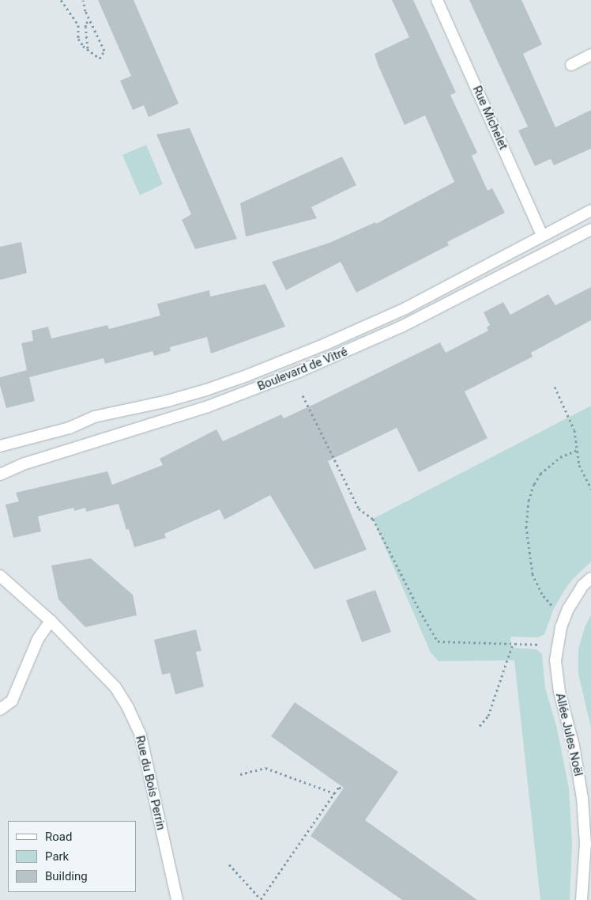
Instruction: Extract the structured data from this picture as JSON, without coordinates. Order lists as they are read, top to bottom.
{
  "streets": {
    "main road": [
      "Rue Michelet",
      "Boulevard de Vitré",
      "Allée Jules Noël",
      "Rue du Bois Perrin"
    ]
  },
  "crossings": [
    ["Rue Michelet", "Boulevard de Vitré"]
  ],
  "legend": ["Road", "Park", "Building"]
}
